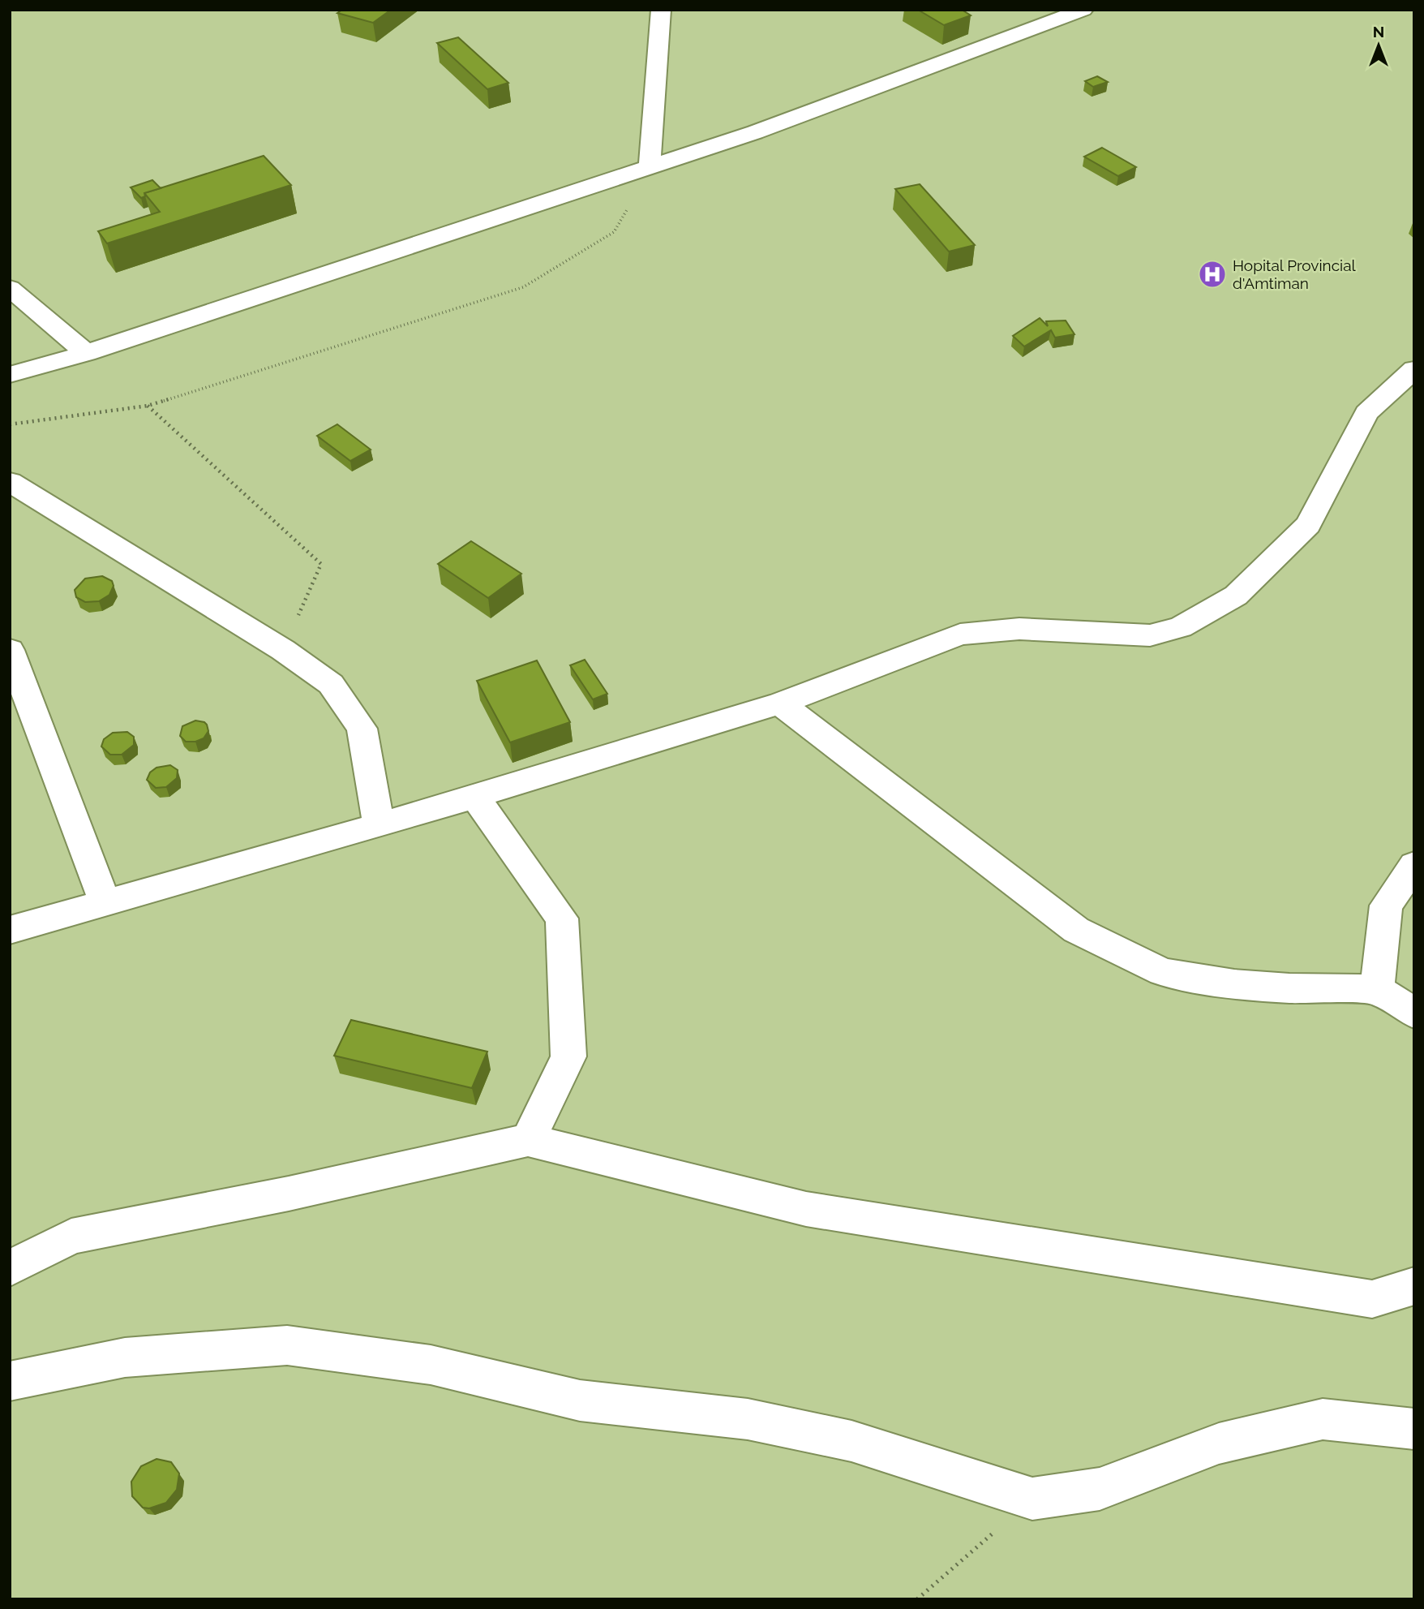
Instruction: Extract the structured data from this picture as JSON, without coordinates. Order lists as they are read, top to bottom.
{
  "places": {
    "hospital": ["Hopital Provincial d'Amtiman"]
  },
  "north": "top"
}
